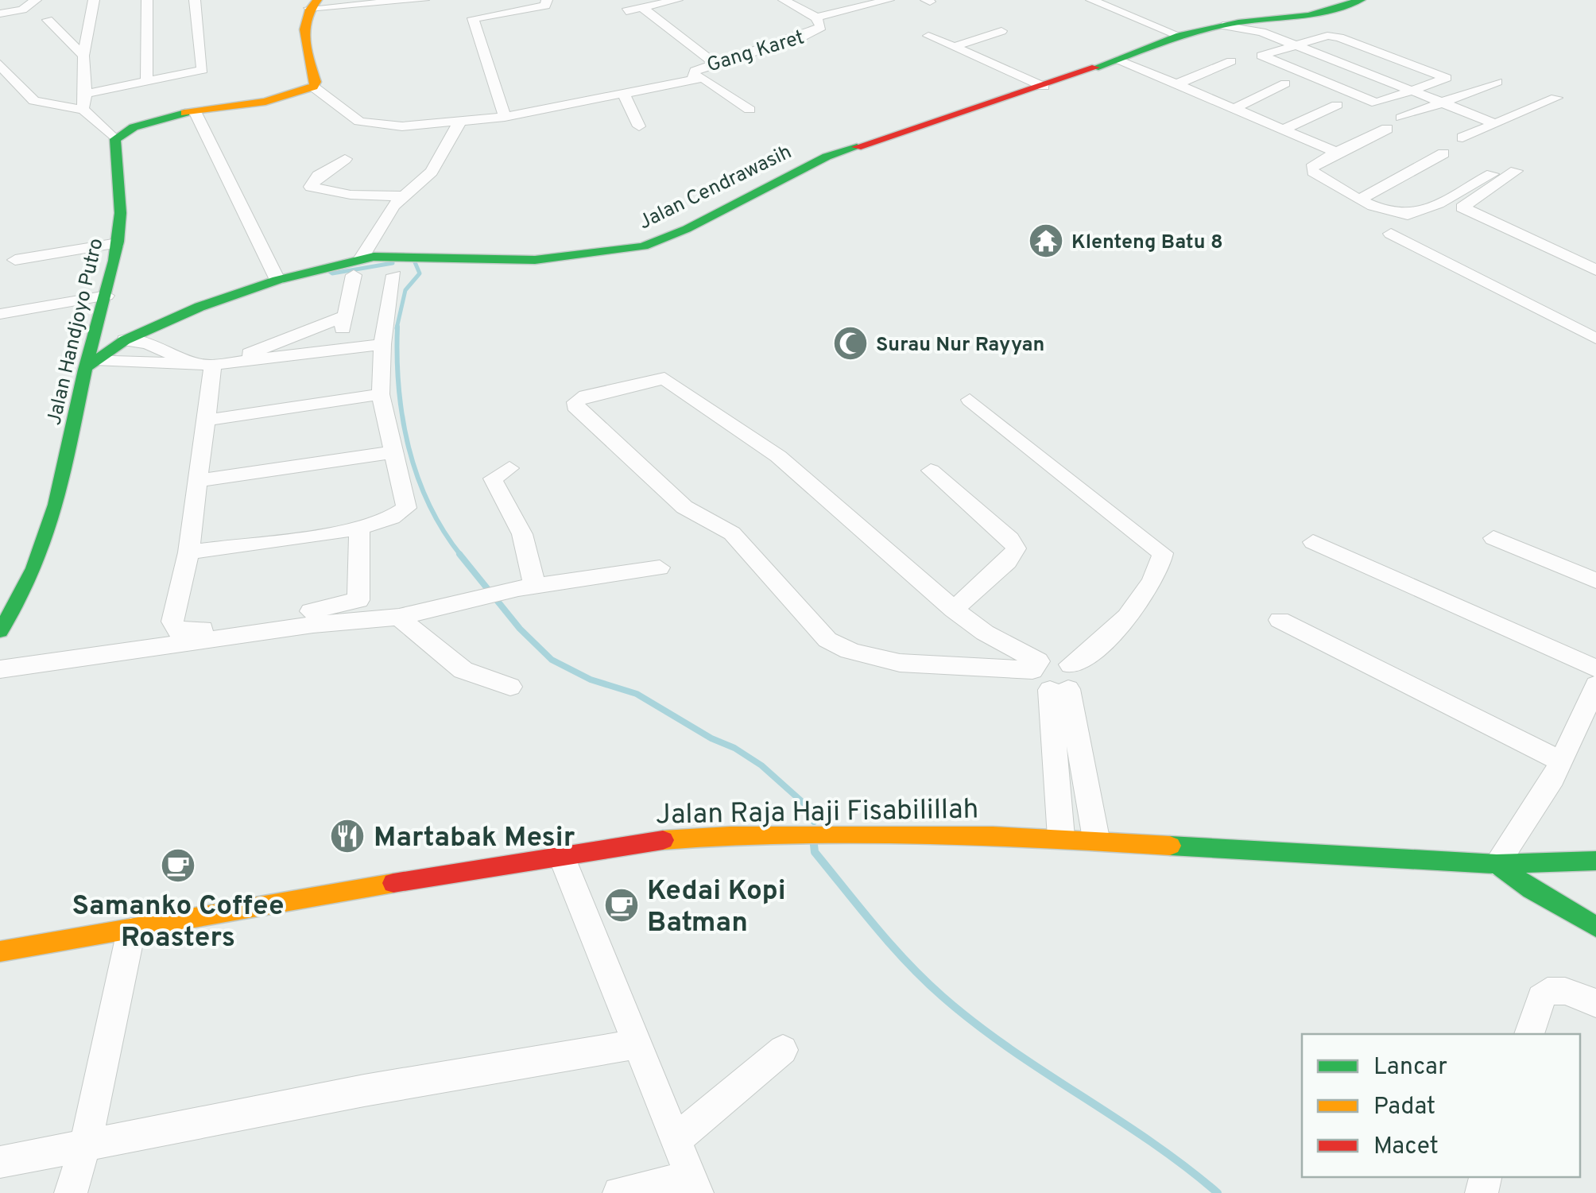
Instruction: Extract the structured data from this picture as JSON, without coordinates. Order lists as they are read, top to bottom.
{
  "streets": {
    "street": [
      "Gang Karet",
      "Jalan Cendrawasih",
      "Jalan Handjoyo Putro",
      "Jalan Raja Haji Fisabilillah"
    ]
  },
  "crossings": [
    ["Jalan Cendrawasih", "Jalan Handjoyo Putro"]
  ],
  "places": {
    "temple": ["Klenteng Batu 8"],
    "mosque": ["Surau Nur Rayyan"],
    "restaurant": ["Martabak Mesir"],
    "cafe": ["Samanko Coffee Roasters", "Kedai Kopi Batman"]
  },
  "legend": ["Lancar", "Padat", "Macet"]
}
